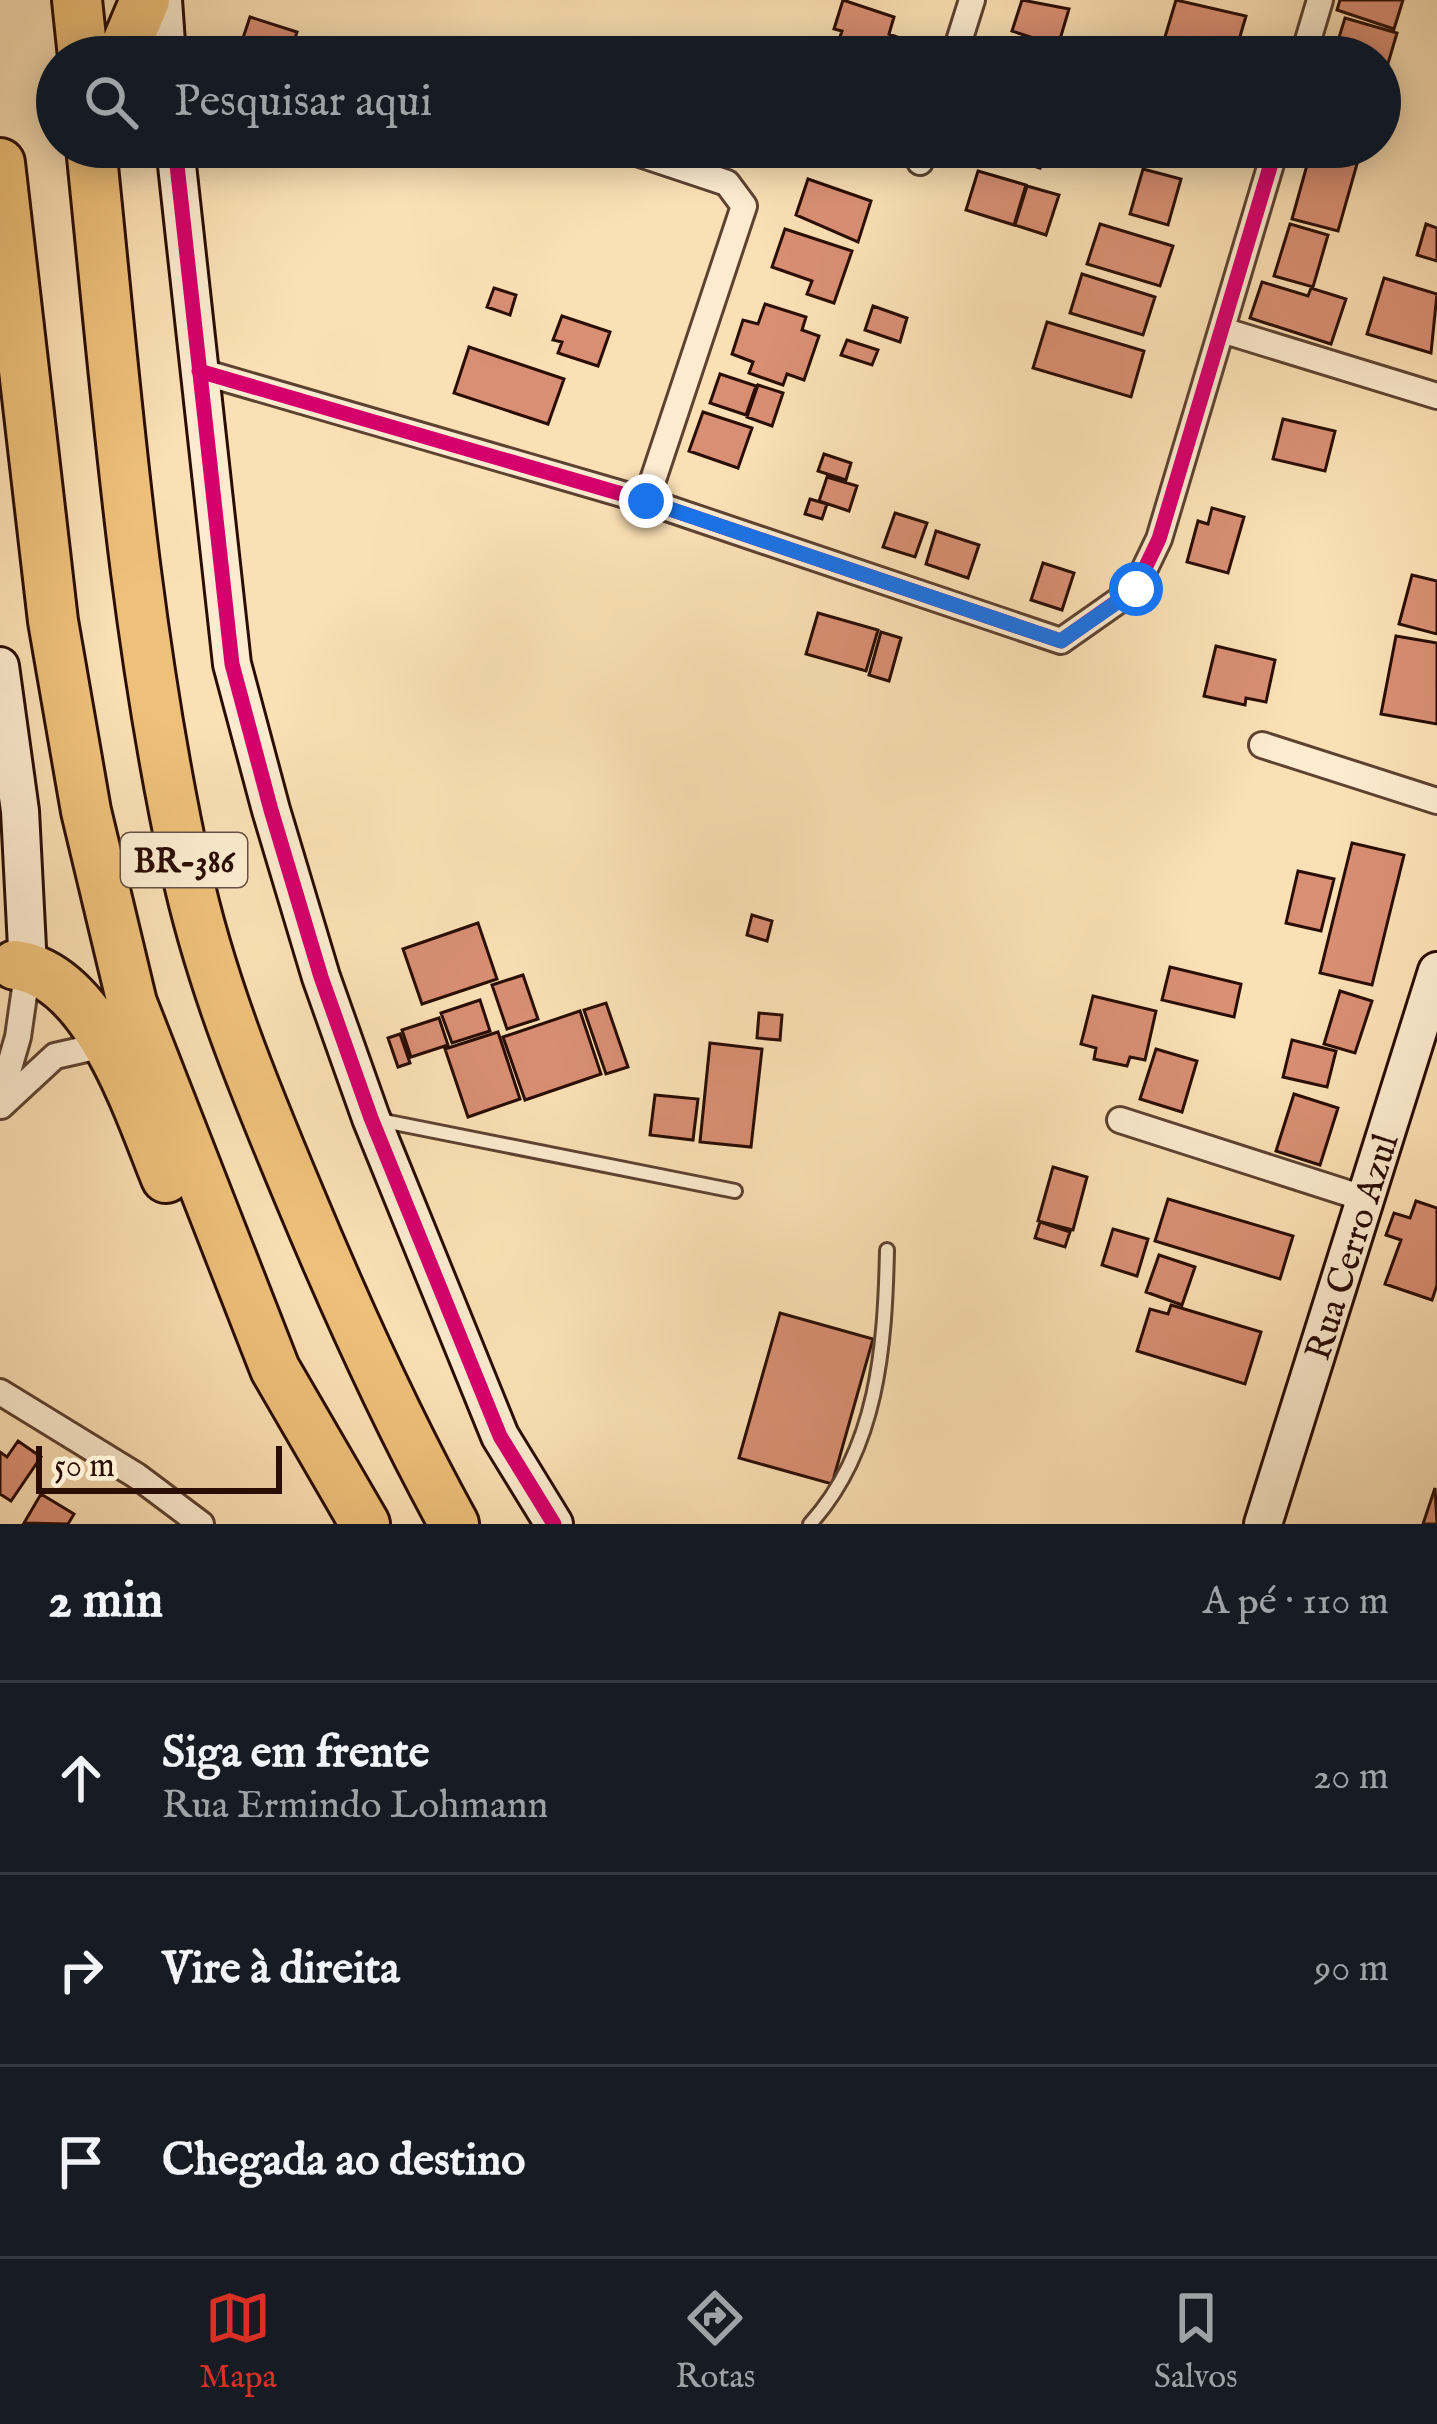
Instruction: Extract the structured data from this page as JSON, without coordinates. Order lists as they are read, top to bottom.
{
  "streets": {
    "highway": ["BR-386"],
    "street": ["Rua Cerro Azul"]
  },
  "scale_bar": "50 m",
  "page": {
    "search": "Pesquisar aqui",
    "scale": "50 m",
    "heading": ["2 min", "A pé · 110 m"],
    "list": [
      ["Siga em frente", "Rua Ermindo Lohmann", "20 m"],
      ["Vire à direita", "90 m"],
      "Chegada ao destino"
    ],
    "nav": ["Mapa", "Rotas", "Salvos"]
  }
}
